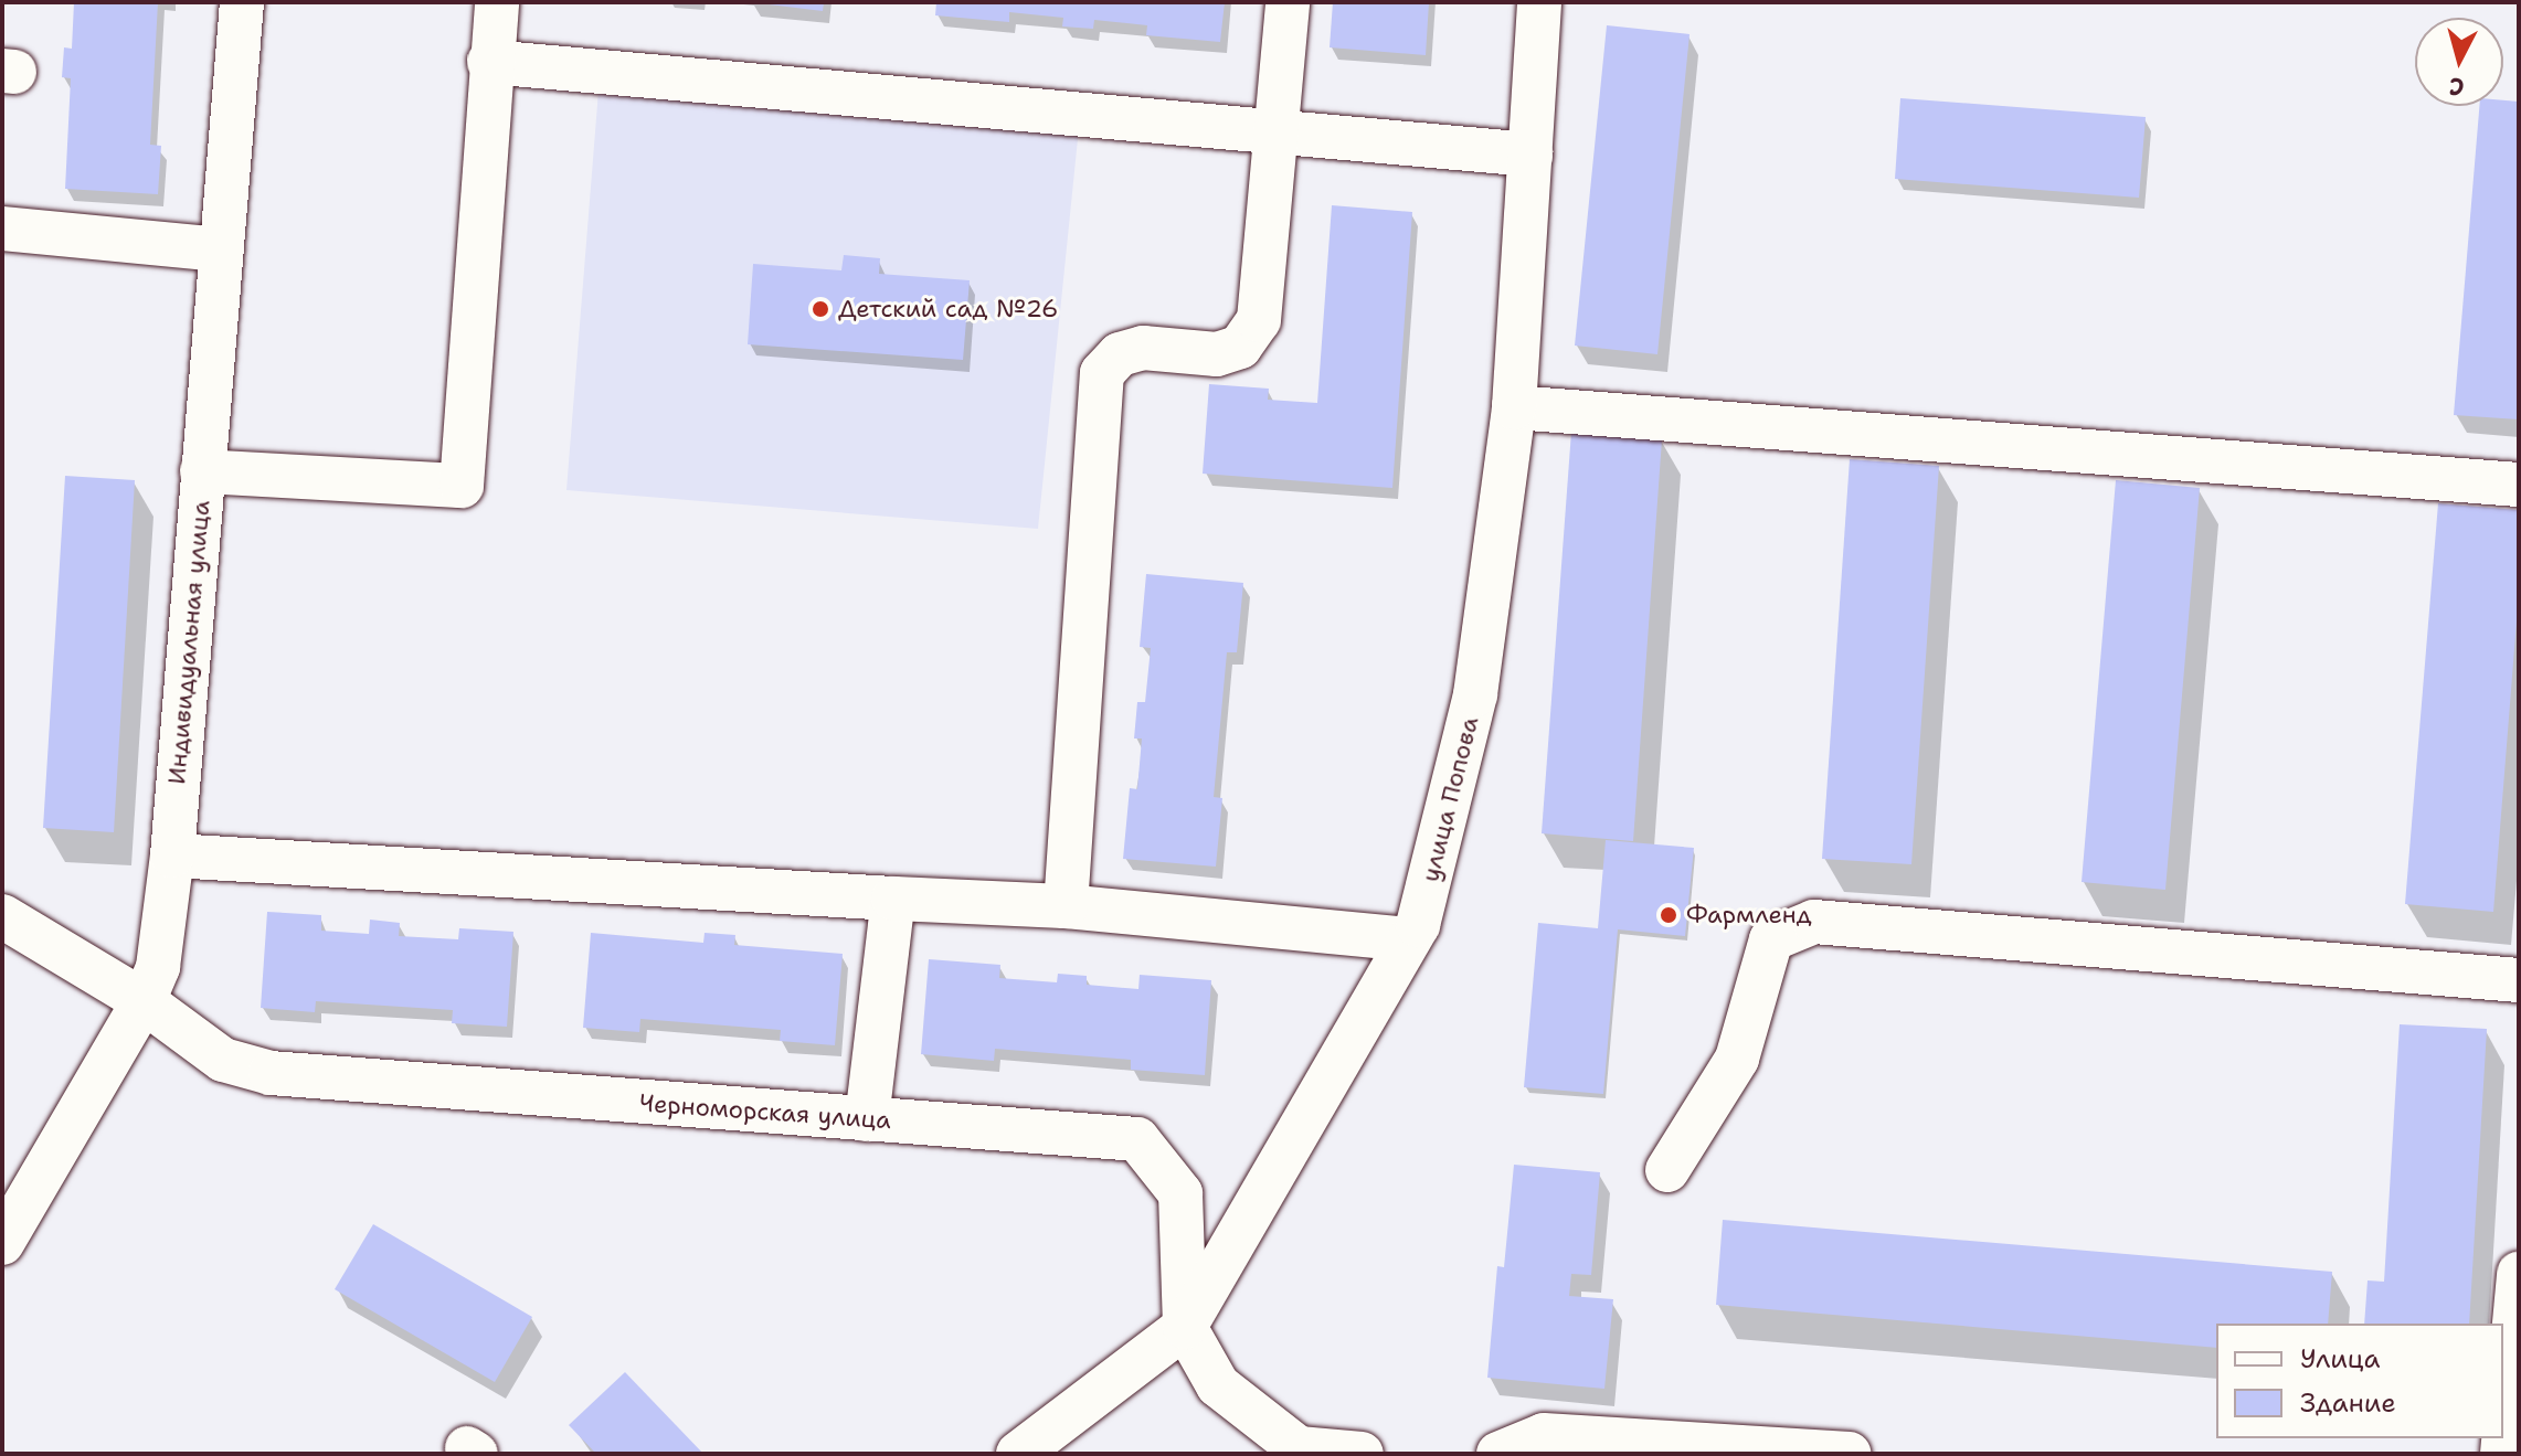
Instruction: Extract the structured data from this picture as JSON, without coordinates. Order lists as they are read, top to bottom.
{
  "streets": {
    "street": ["Индивидуальная улица", "улица Попова", "Черноморская улица"]
  },
  "crossings": [
    ["Индивидуальная улица", "Черноморская улица"],
    ["улица Попова", "Черноморская улица"]
  ],
  "places": ["Детский сад №26", "Фармленд"],
  "legend": ["Улица", "Здание"],
  "north": "bottom"
}
